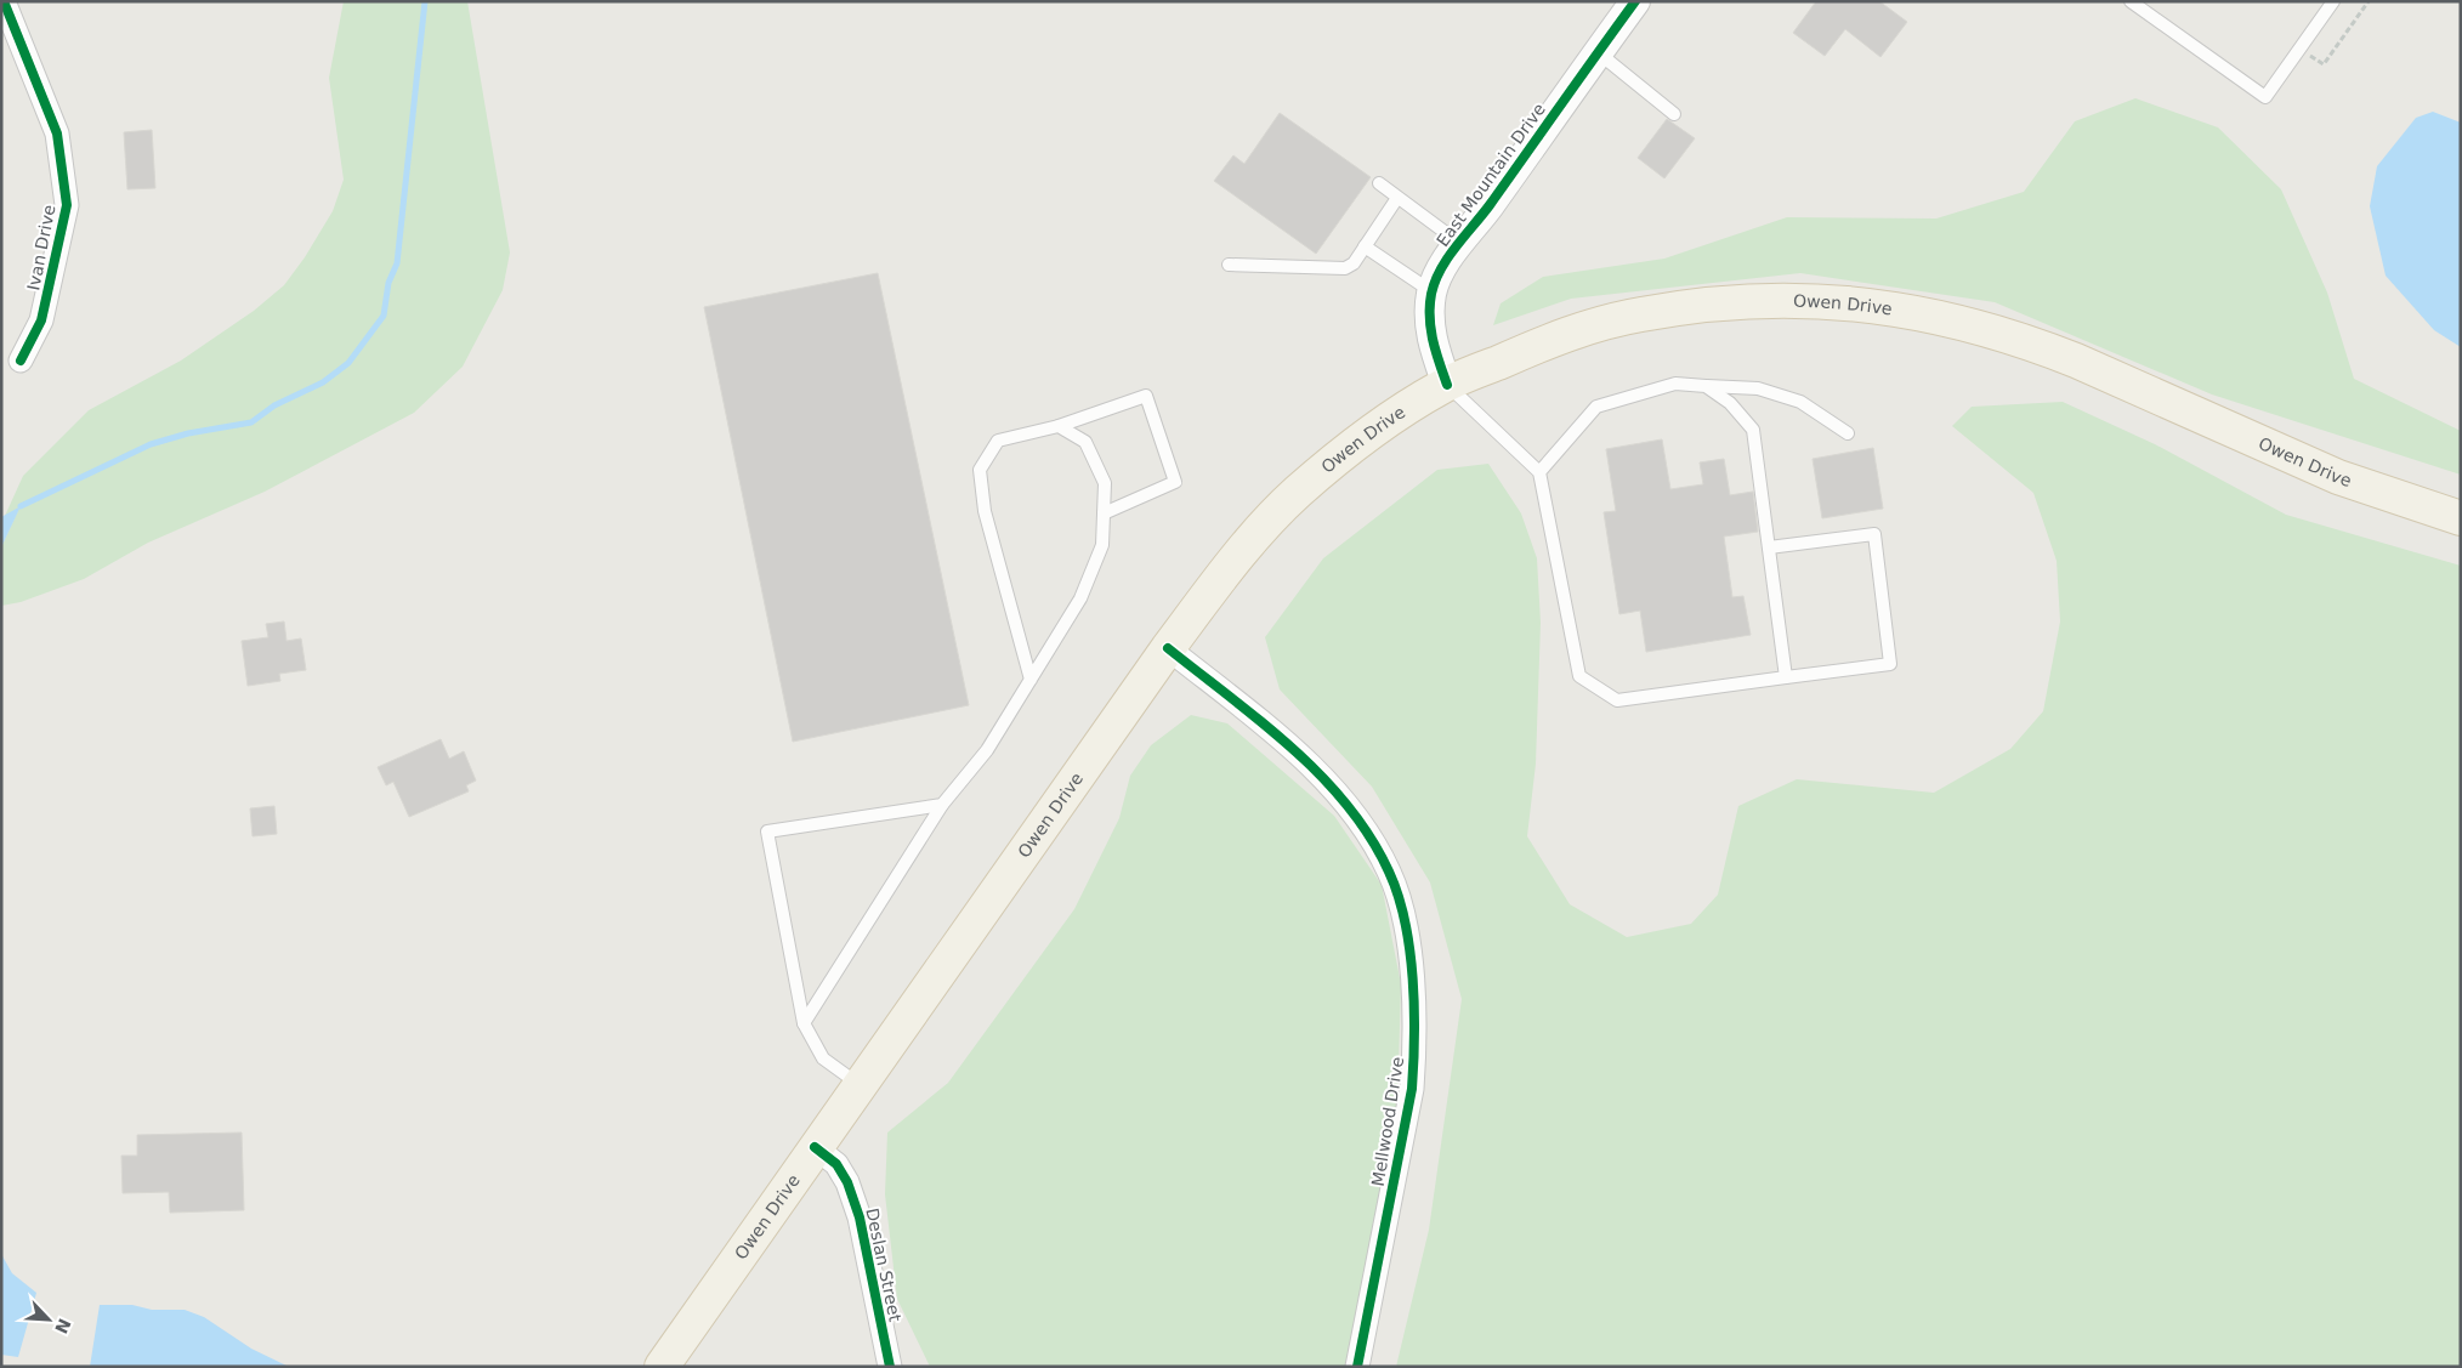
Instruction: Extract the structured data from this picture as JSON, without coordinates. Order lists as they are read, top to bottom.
{
  "streets": {
    "main road": ["Owen Drive"],
    "street": [
      "East Mountain Drive",
      "Ivan Drive",
      "Mellwood Drive",
      "Deslan Street"
    ]
  },
  "crossings": [
    ["East Mountain Drive", "Owen Drive"],
    ["Owen Drive", "Mellwood Drive"],
    ["Owen Drive", "Deslan Street"]
  ],
  "north": "bottom right"
}
